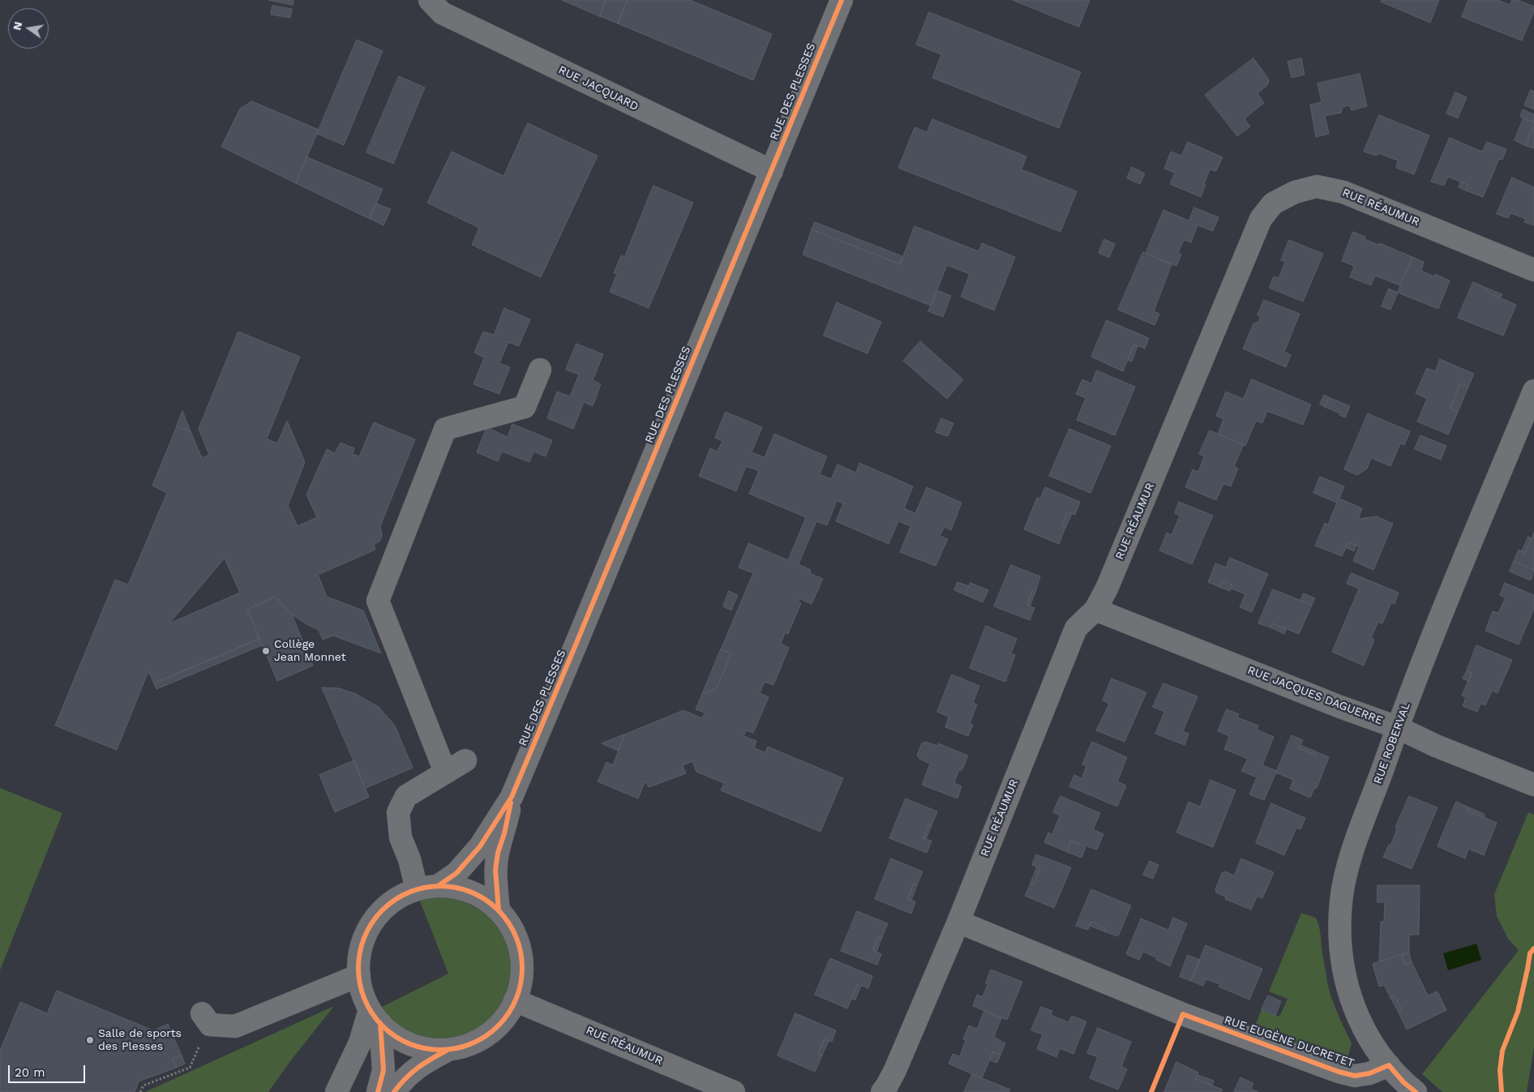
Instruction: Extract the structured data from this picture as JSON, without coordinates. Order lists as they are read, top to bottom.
{
  "streets": {
    "street": [
      "RUE JACQUARD",
      "RUE DES PLESSES",
      "RUE RÉAUMUR",
      "RUE JACQUES DAGUERRE",
      "RUE ROBERVAL",
      "RUE EUGÈNE DUCRETET"
    ]
  },
  "crossings": [
    ["RUE JACQUARD", "RUE DES PLESSES"],
    ["RUE RÉAUMUR", "RUE JACQUES DAGUERRE"],
    ["RUE RÉAUMUR", "RUE EUGÈNE DUCRETET"],
    ["RUE JACQUES DAGUERRE", "RUE ROBERVAL"],
    ["RUE ROBERVAL", "RUE EUGÈNE DUCRETET"]
  ],
  "places": ["Collège Jean Monnet", "Salle de sports des Plesses"],
  "scale_bar": "20 m",
  "north": "left"
}
